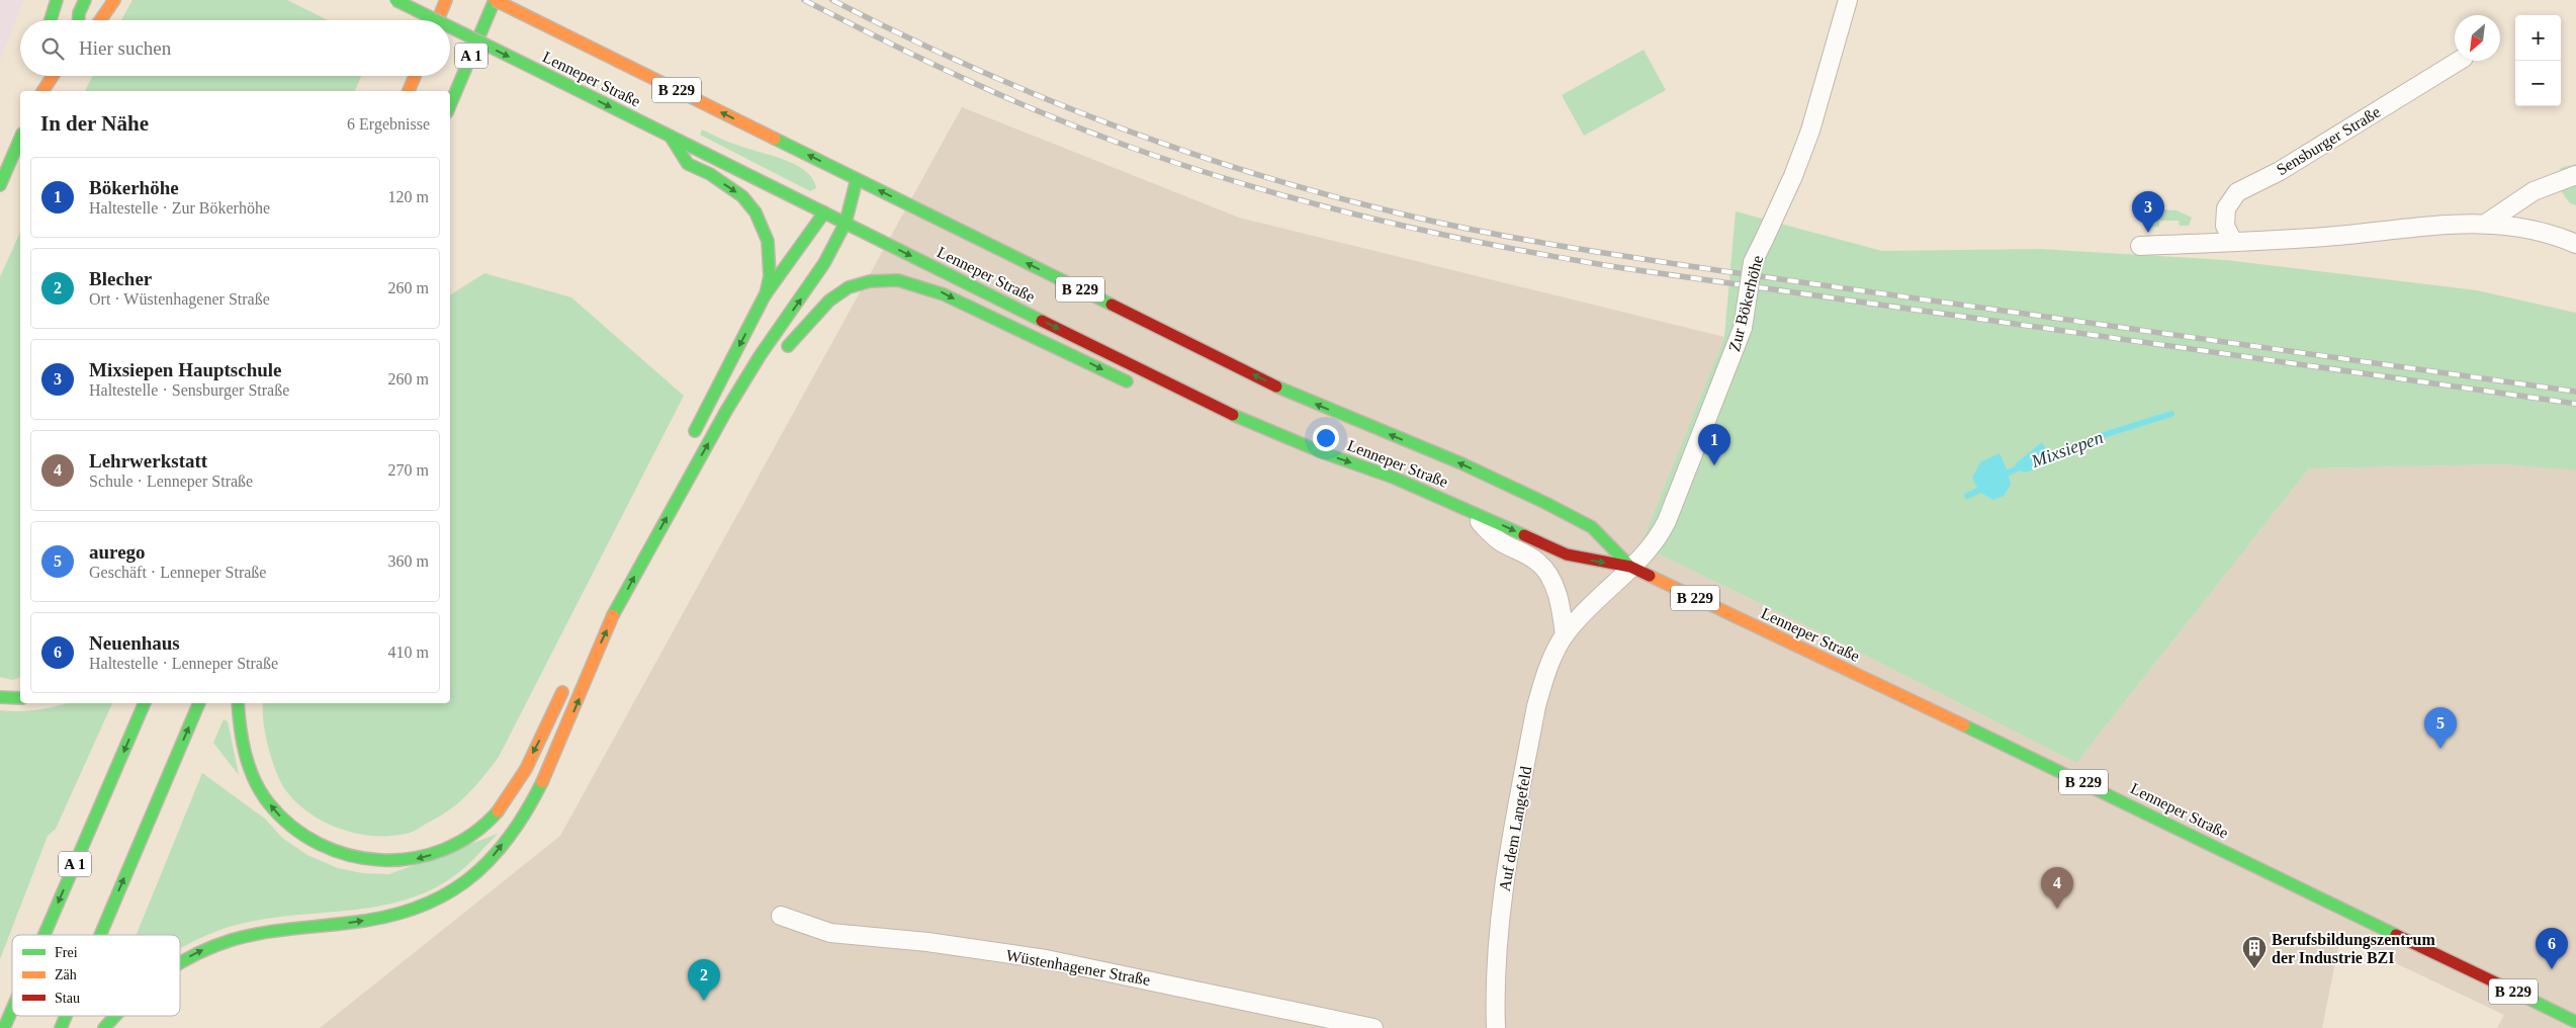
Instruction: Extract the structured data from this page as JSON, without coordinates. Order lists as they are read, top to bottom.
{
  "streets": {
    "main road": ["A 1", "Lenneper Straße", "B 229"],
    "street": [
      "Sensburger Straße",
      "Zur Bökerhöhe",
      "Auf dem Langefeld",
      "Wüstenhagener Straße"
    ]
  },
  "crossings": [
    ["A 1", "Lenneper Straße"],
    ["Lenneper Straße", "Zur Bökerhöhe"],
    ["Lenneper Straße", "Auf dem Langefeld"],
    ["Zur Bökerhöhe", "Auf dem Langefeld"]
  ],
  "water": ["Mixsiepen"],
  "places": {
    "building": ["Berufsbildungszentrum der Industrie BZI"]
  },
  "legend": ["Frei", "Zäh", "Stau"],
  "north": "bottom left",
  "page": {
    "map_buttons": ["+", "−"],
    "search": "Hier suchen",
    "heading": ["In der Nähe", "6 Ergebnisse"],
    "list": [
      {
        "mark": "1",
        "name": "Bökerhöhe",
        "note": "Haltestelle · Zur Bökerhöhe",
        "value": "120 m"
      },
      {
        "mark": "2",
        "name": "Blecher",
        "note": "Ort · Wüstenhagener Straße",
        "value": "260 m"
      },
      {
        "mark": "3",
        "name": "Mixsiepen Hauptschule",
        "note": "Haltestelle · Sensburger Straße",
        "value": "260 m"
      },
      {
        "mark": "4",
        "name": "Lehrwerkstatt",
        "note": "Schule · Lenneper Straße",
        "value": "270 m"
      },
      {
        "mark": "5",
        "name": "aurego",
        "note": "Geschäft · Lenneper Straße",
        "value": "360 m"
      },
      {
        "mark": "6",
        "name": "Neuenhaus",
        "note": "Haltestelle · Lenneper Straße",
        "value": "410 m"
      }
    ],
    "pins": [
      "3",
      "1",
      "5",
      "4",
      "6",
      "2"
    ]
  }
}
